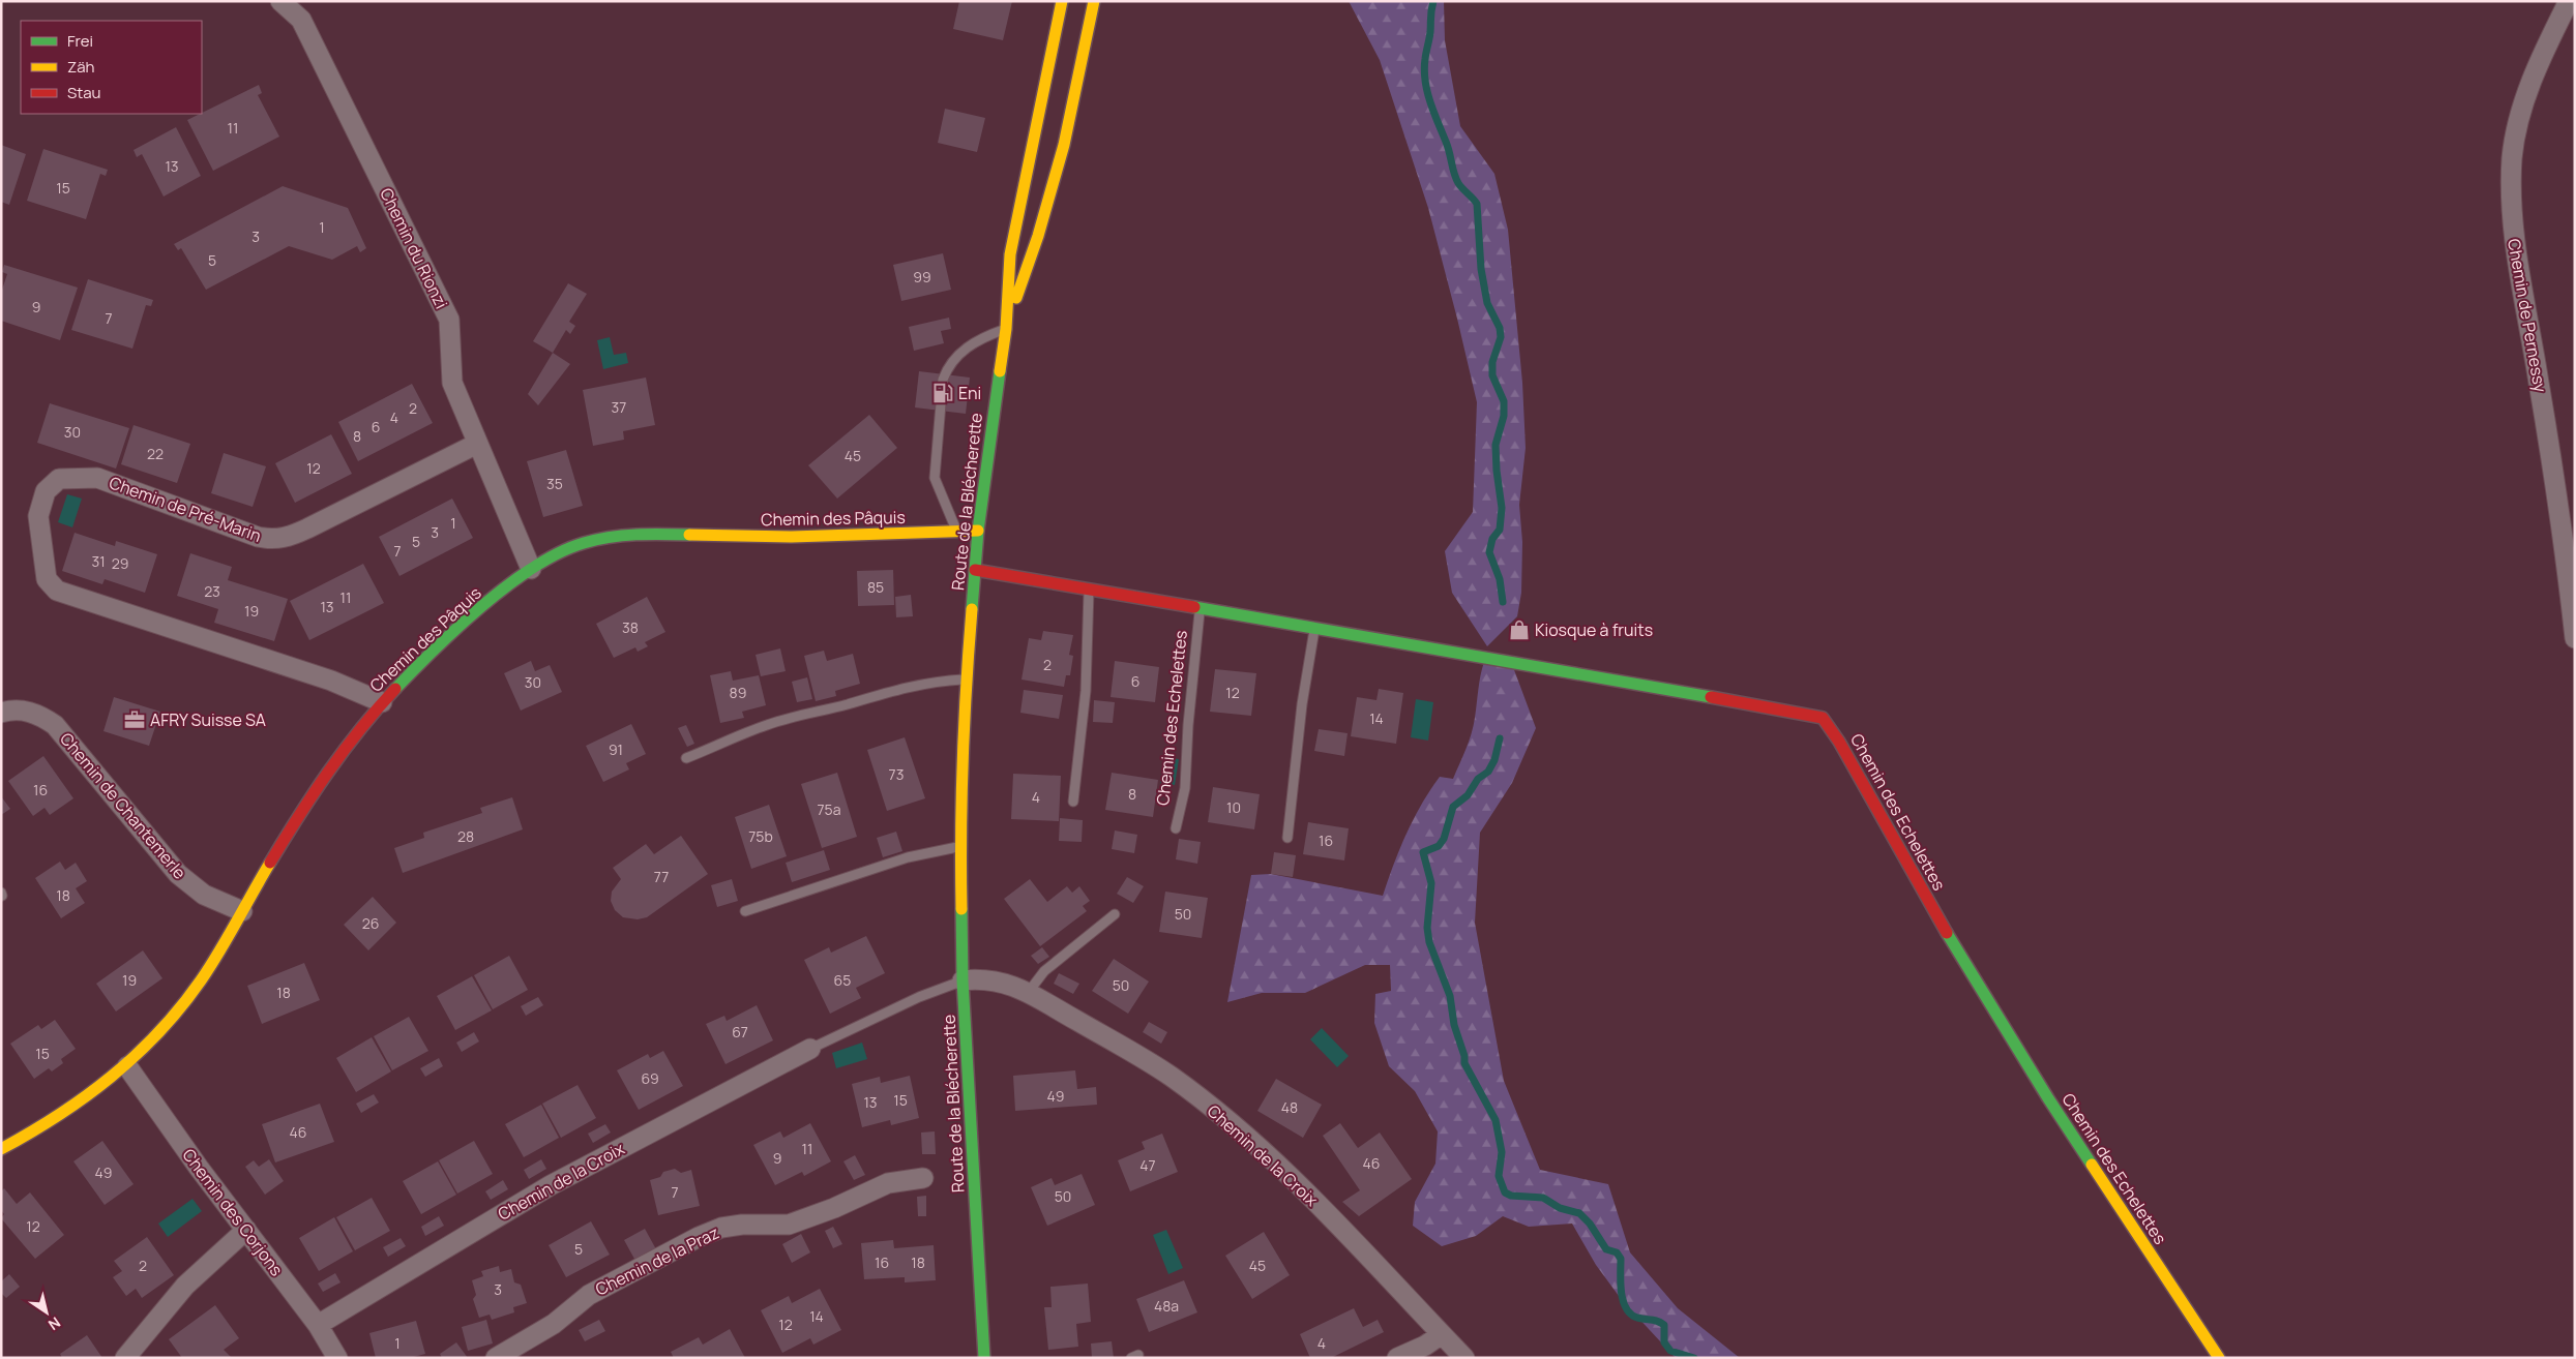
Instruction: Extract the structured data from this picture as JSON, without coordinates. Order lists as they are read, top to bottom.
{
  "streets": {
    "street": [
      "Chemin du Rionzi",
      "Chemin de Pernessy",
      "Route de la Blécherette",
      "Chemin de Pré-Marin",
      "Chemin des Pâquis",
      "Chemin des Echelettes",
      "Chemin de Chantemerle",
      "Chemin de la Croix",
      "Chemin des Corjons",
      "Chemin de la Praz"
    ]
  },
  "crossings": [
    ["Chemin du Rionzi", "Chemin de Pré-Marin"],
    ["Chemin du Rionzi", "Chemin des Pâquis"],
    ["Route de la Blécherette", "Chemin des Pâquis"],
    ["Route de la Blécherette", "Chemin des Echelettes"],
    ["Route de la Blécherette", "Chemin de la Croix"],
    ["Chemin de Pré-Marin", "Chemin des Pâquis"],
    ["Chemin des Pâquis", "Chemin de Chantemerle"],
    ["Chemin des Pâquis", "Chemin des Corjons"],
    ["Chemin de la Croix", "Chemin des Corjons"]
  ],
  "places": {
    "fuel station": ["Eni"],
    "shop": ["Kiosque à fruits"],
    "office": ["AFRY Suisse SA"]
  },
  "house_numbers": [
    "11",
    "13",
    "15",
    "1",
    "3",
    "5",
    "99",
    "9",
    "7",
    "37",
    "2",
    "4",
    "6",
    "30",
    "8",
    "22",
    "45",
    "12",
    "35",
    "1",
    "3",
    "5",
    "7",
    "31",
    "29",
    "85",
    "23",
    "11",
    "13",
    "19",
    "38",
    "2",
    "6",
    "30",
    "89",
    "12",
    "14",
    "91",
    "73",
    "16",
    "8",
    "4",
    "10",
    "75a",
    "28",
    "75b",
    "16",
    "77",
    "18",
    "50",
    "26",
    "19",
    "65",
    "50",
    "18",
    "67",
    "15",
    "69",
    "49",
    "15",
    "13",
    "48",
    "46",
    "11",
    "9",
    "46",
    "47",
    "49",
    "7",
    "50",
    "12",
    "5",
    "16",
    "18",
    "2",
    "45",
    "3",
    "48a",
    "14",
    "12",
    "1",
    "4"
  ],
  "legend": ["Frei", "Zäh", "Stau"],
  "north": "bottom right"
}
